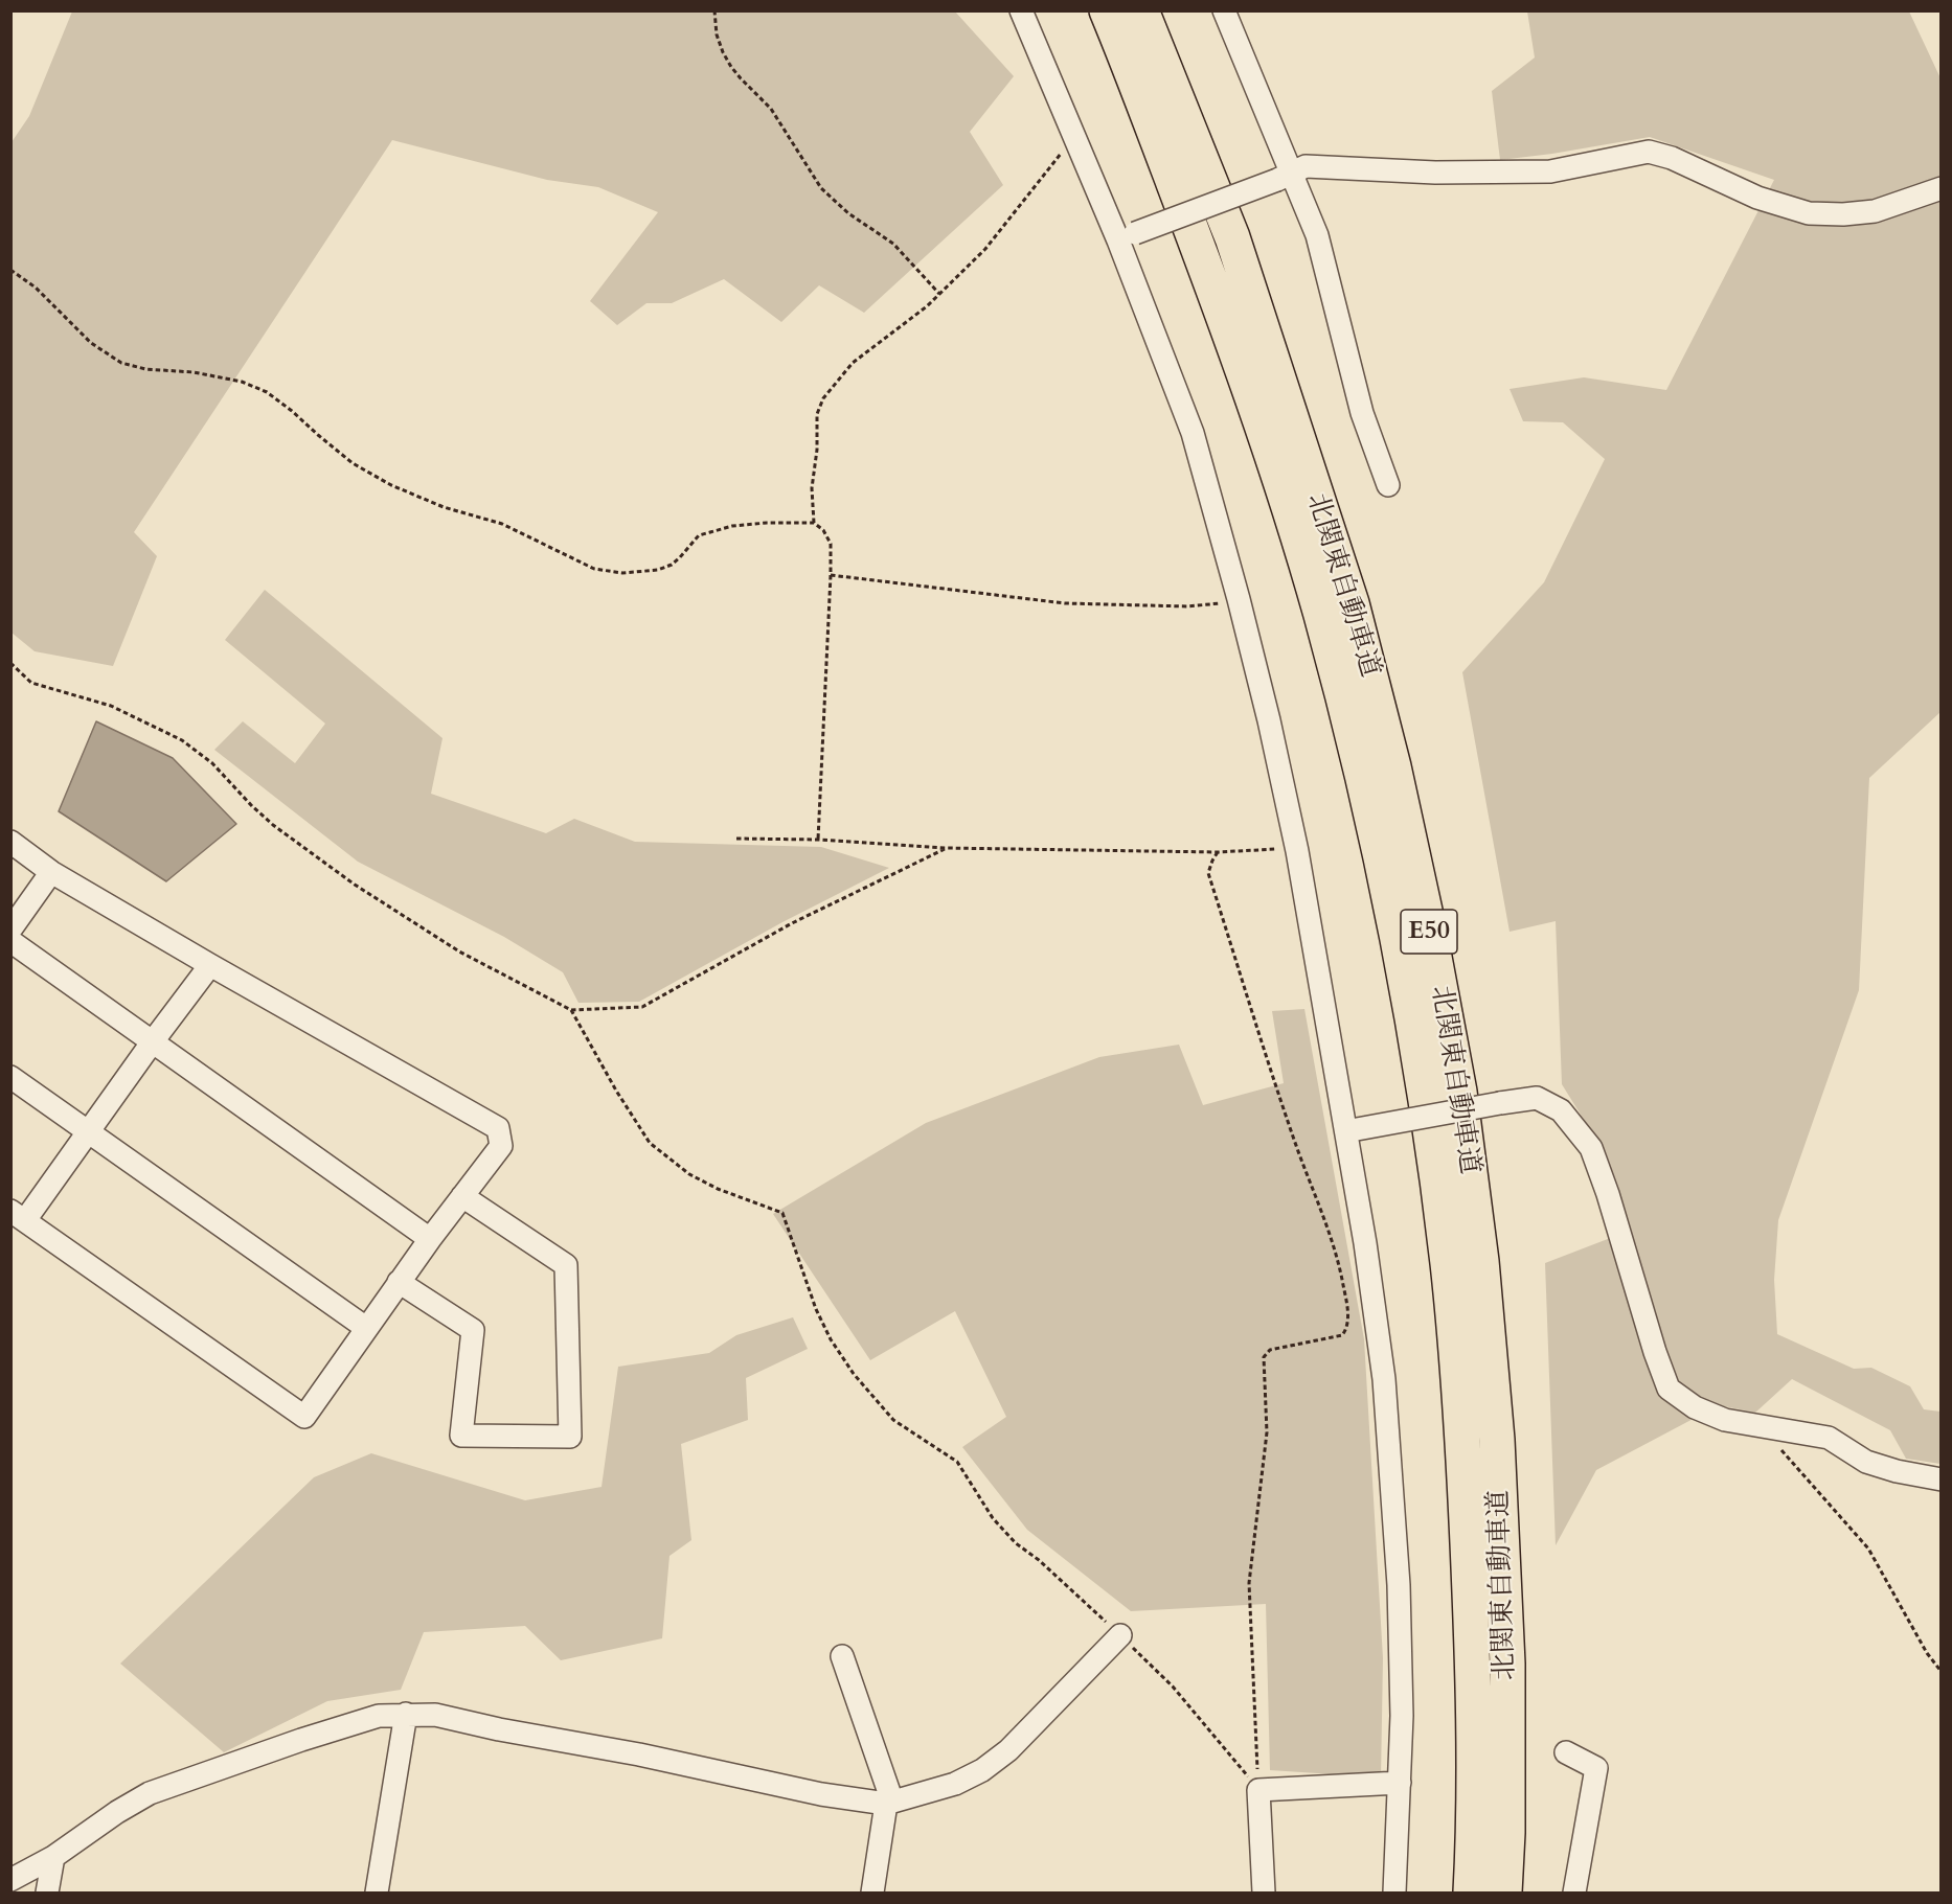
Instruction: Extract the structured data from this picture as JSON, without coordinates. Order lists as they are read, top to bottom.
{
  "streets": {
    "highway": ["北関東自動車道", "E50"]
  }
}
